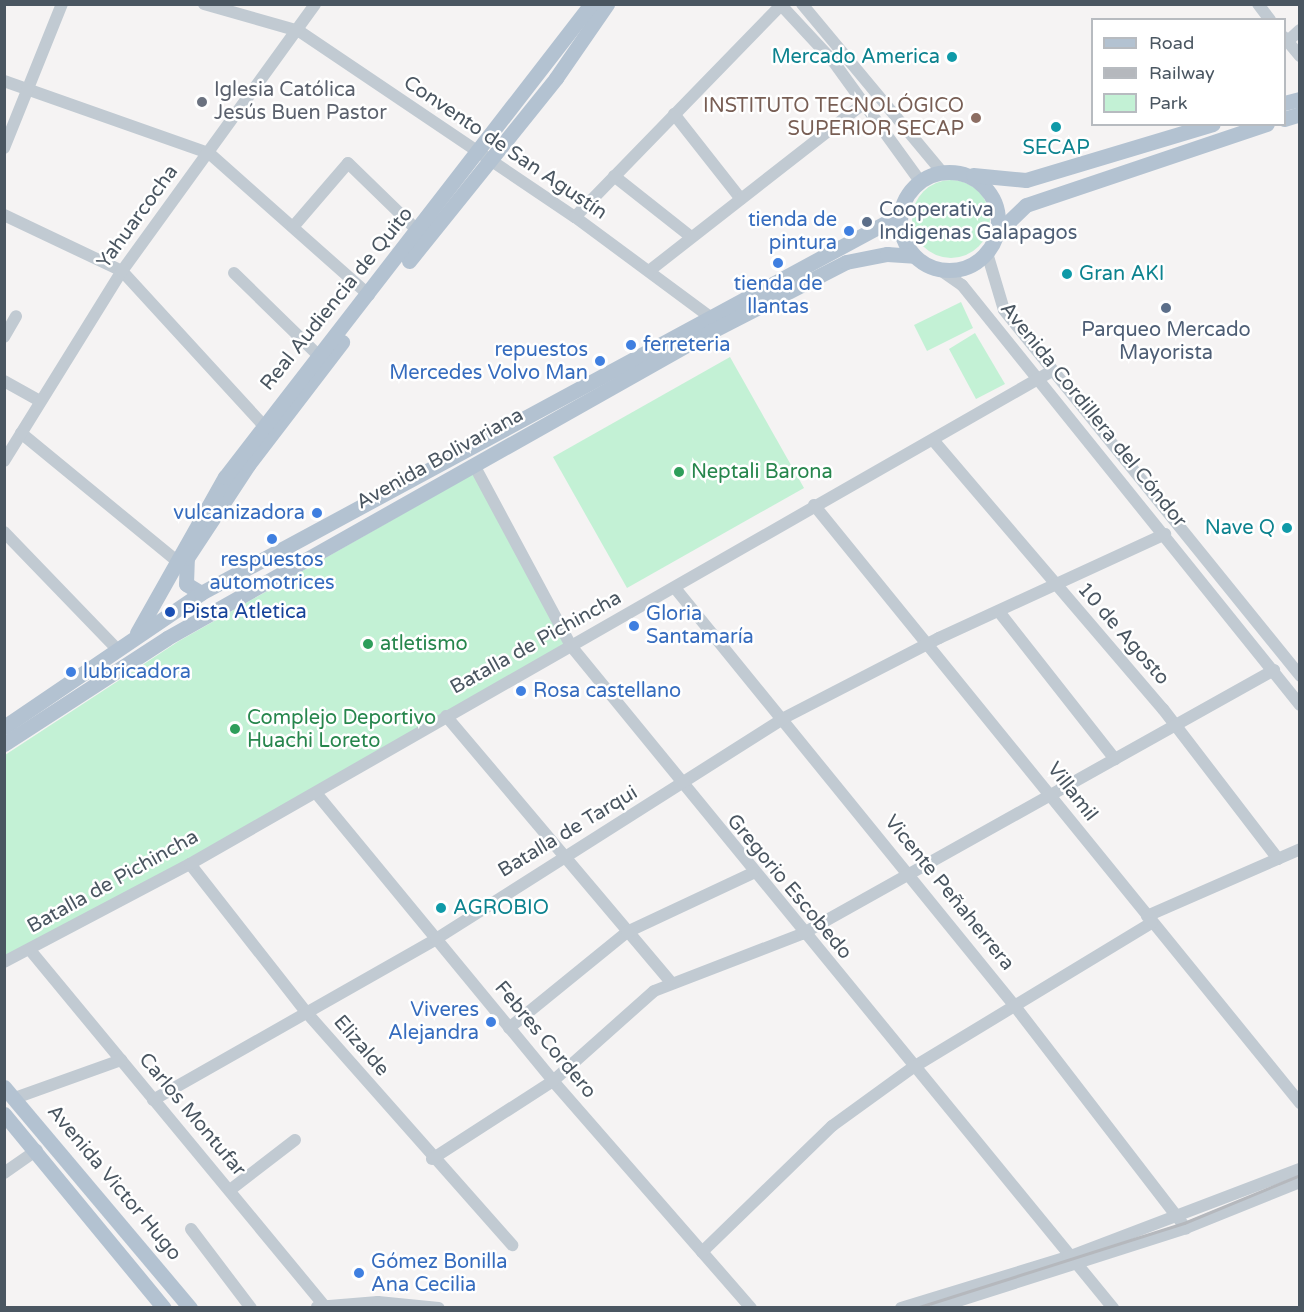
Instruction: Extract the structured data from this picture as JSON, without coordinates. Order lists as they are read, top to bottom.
{
  "streets": {
    "main road": ["Real Audiencia de Quito", "Avenida Bolivariana", "Avenida Victor Hugo"],
    "street": [
      "Convento de San Agustín",
      "Yahuarcocha",
      "Avenida Cordillera del Cóndor",
      "10 de Agosto",
      "Batalla de Pichincha",
      "Villamil",
      "Batalla de Tarqui",
      "Gregorio Escobedo",
      "Vicente Peñaherrera",
      "Febres Cordero",
      "Elizalde",
      "Carlos Montufar"
    ]
  },
  "crossings": [
    ["Convento de San Agustín", "Yahuarcocha"],
    ["Convento de San Agustín", "Real Audiencia de Quito"],
    ["Convento de San Agustín", "Avenida Bolivariana"],
    ["Real Audiencia de Quito", "Avenida Bolivariana"],
    ["Avenida Cordillera del Cóndor", "Avenida Bolivariana"],
    ["Avenida Cordillera del Cóndor", "Batalla de Pichincha"],
    ["Avenida Bolivariana", "Gregorio Escobedo"],
    ["10 de Agosto", "Batalla de Pichincha"],
    ["Batalla de Pichincha", "Villamil"],
    ["Batalla de Pichincha", "Gregorio Escobedo"],
    ["Batalla de Pichincha", "Vicente Peñaherrera"],
    ["Batalla de Pichincha", "Febres Cordero"],
    ["Batalla de Pichincha", "Elizalde"],
    ["Batalla de Pichincha", "Carlos Montufar"],
    ["Villamil", "Batalla de Tarqui"],
    ["Batalla de Tarqui", "Gregorio Escobedo"],
    ["Batalla de Tarqui", "Vicente Peñaherrera"],
    ["Batalla de Tarqui", "Febres Cordero"],
    ["Batalla de Tarqui", "Elizalde"],
    ["Batalla de Tarqui", "Carlos Montufar"]
  ],
  "places": [
    "Mercado America",
    "Iglesia Católica Jesús Buen Pastor",
    "INSTITUTO TECNOLÓGICO SUPERIOR SECAP",
    "SECAP",
    "Cooperativa Indigenas Galapagos",
    "tienda de pintura",
    "tienda de llantas",
    "Gran AKI",
    "Parqueo Mercado Mayorista",
    "ferreteria",
    "repuestos Mercedes Volvo Man",
    "Neptali Barona",
    "vulcanizadora",
    "Nave Q",
    "respuestos automotrices",
    "Pista Atletica",
    "Gloria Santamaría",
    "atletismo",
    "lubricadora",
    "Rosa castellano",
    "Complejo Deportivo Huachi Loreto",
    "AGROBIO",
    "Viveres Alejandra",
    "Gómez Bonilla Ana Cecilia"
  ],
  "legend": ["Road", "Railway", "Park"]
}
